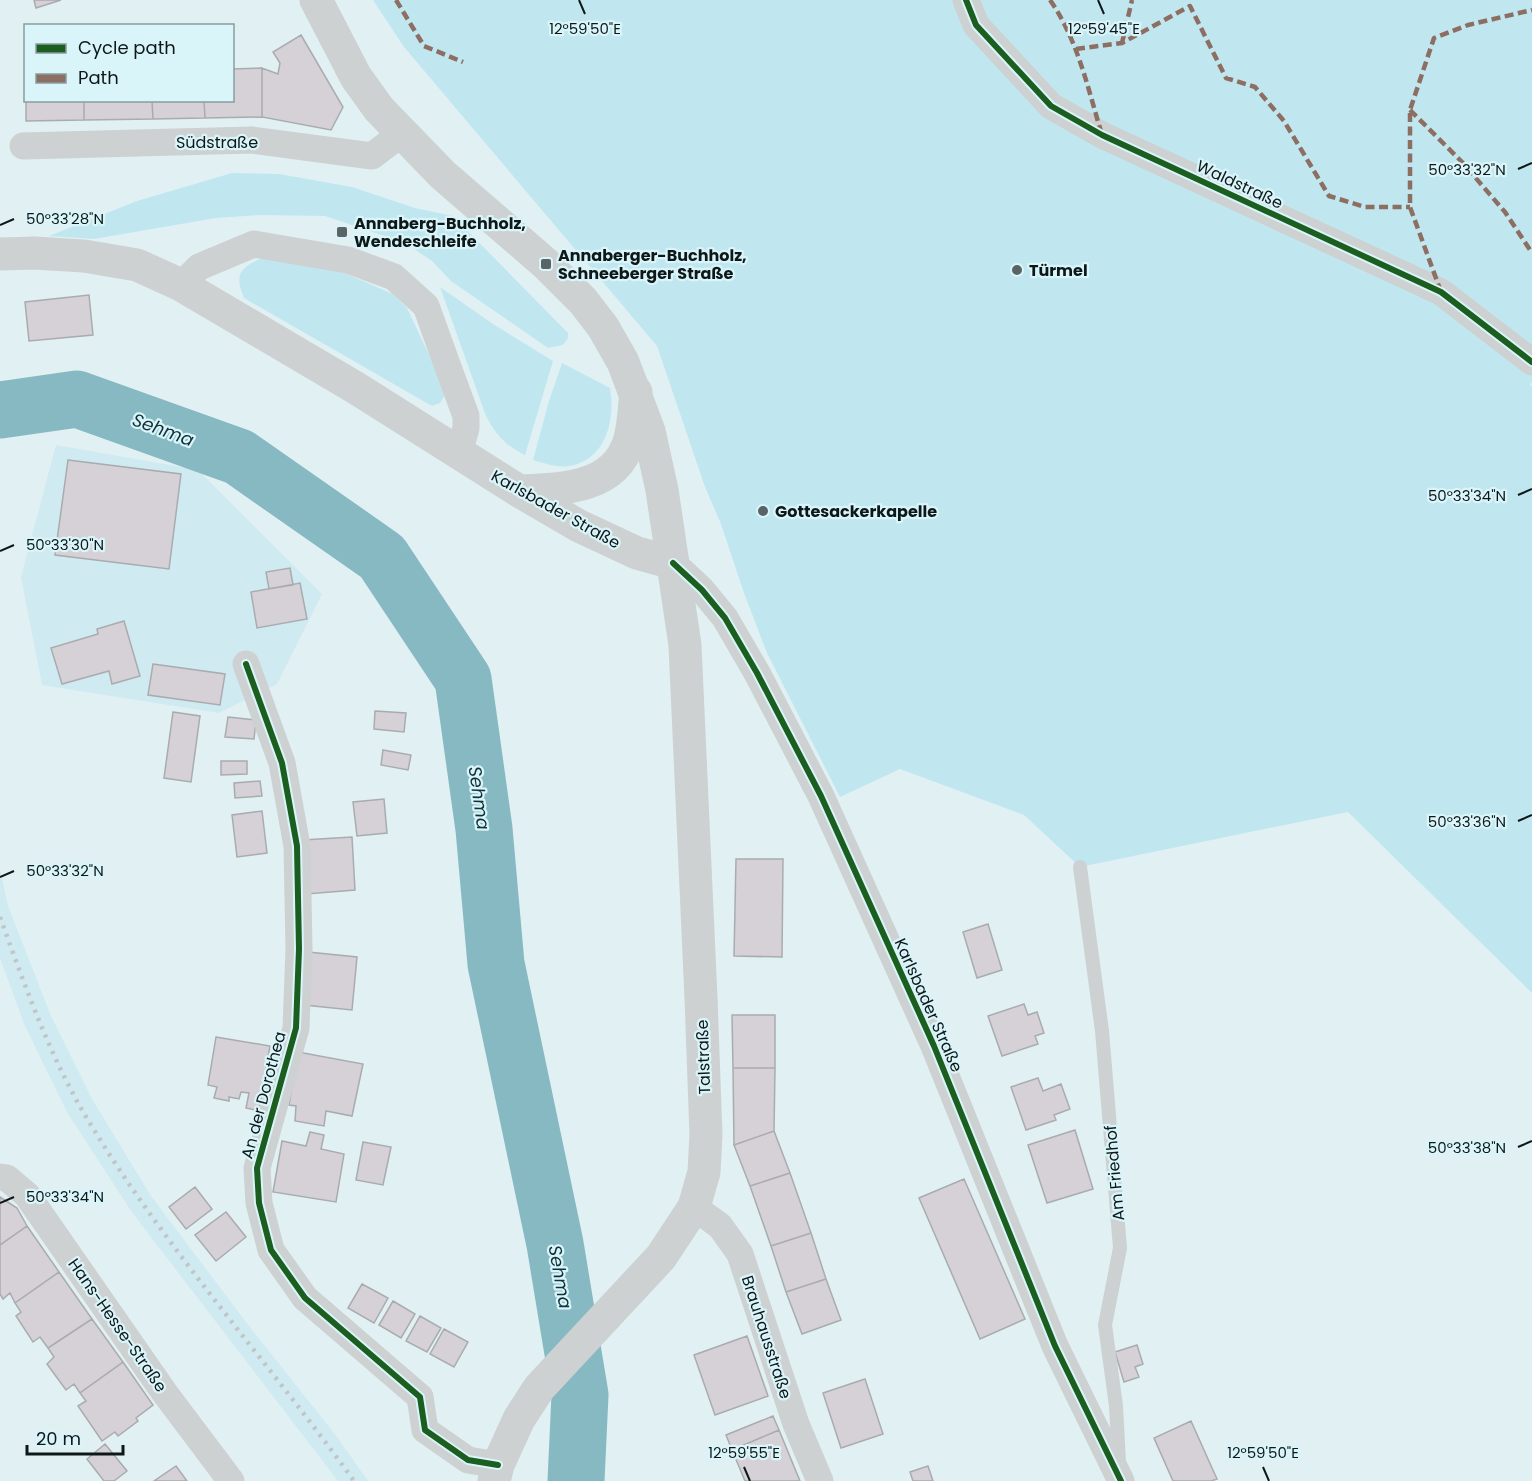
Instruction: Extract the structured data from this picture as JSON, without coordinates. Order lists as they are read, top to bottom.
{
  "streets": {
    "main road": ["Karlsbader Straße", "Talstraße"],
    "street": [
      "Südstraße",
      "Waldstraße",
      "An der Dorothea",
      "Hans-Hesse-Straße",
      "Brauhausstraße"
    ],
    "lane": ["Am Friedhof"]
  },
  "crossings": [
    ["Südstraße", "Talstraße"],
    ["Karlsbader Straße", "Talstraße"],
    ["Karlsbader Straße", "Am Friedhof"],
    ["Talstraße", "An der Dorothea"],
    ["Talstraße", "Brauhausstraße"]
  ],
  "water": ["Sehma"],
  "places": {
    "transit": ["Annaberg-Buchholz, Wendeschleife", "Annaberger-Buchholz, Schneeberger Straße"],
    "other": ["Türmel", "Gottesackerkapelle"]
  },
  "legend": ["Cycle path", "Path"],
  "scale_bar": "20 m",
  "coordinates": [
    "12°59'50\"E",
    "12°59'45\"E",
    "50°33'32\"N",
    "50°33'28\"N",
    "50°33'34\"N",
    "50°33'30\"N",
    "50°33'36\"N",
    "50°33'38\"N",
    "12°59'55\"E"
  ]
}
